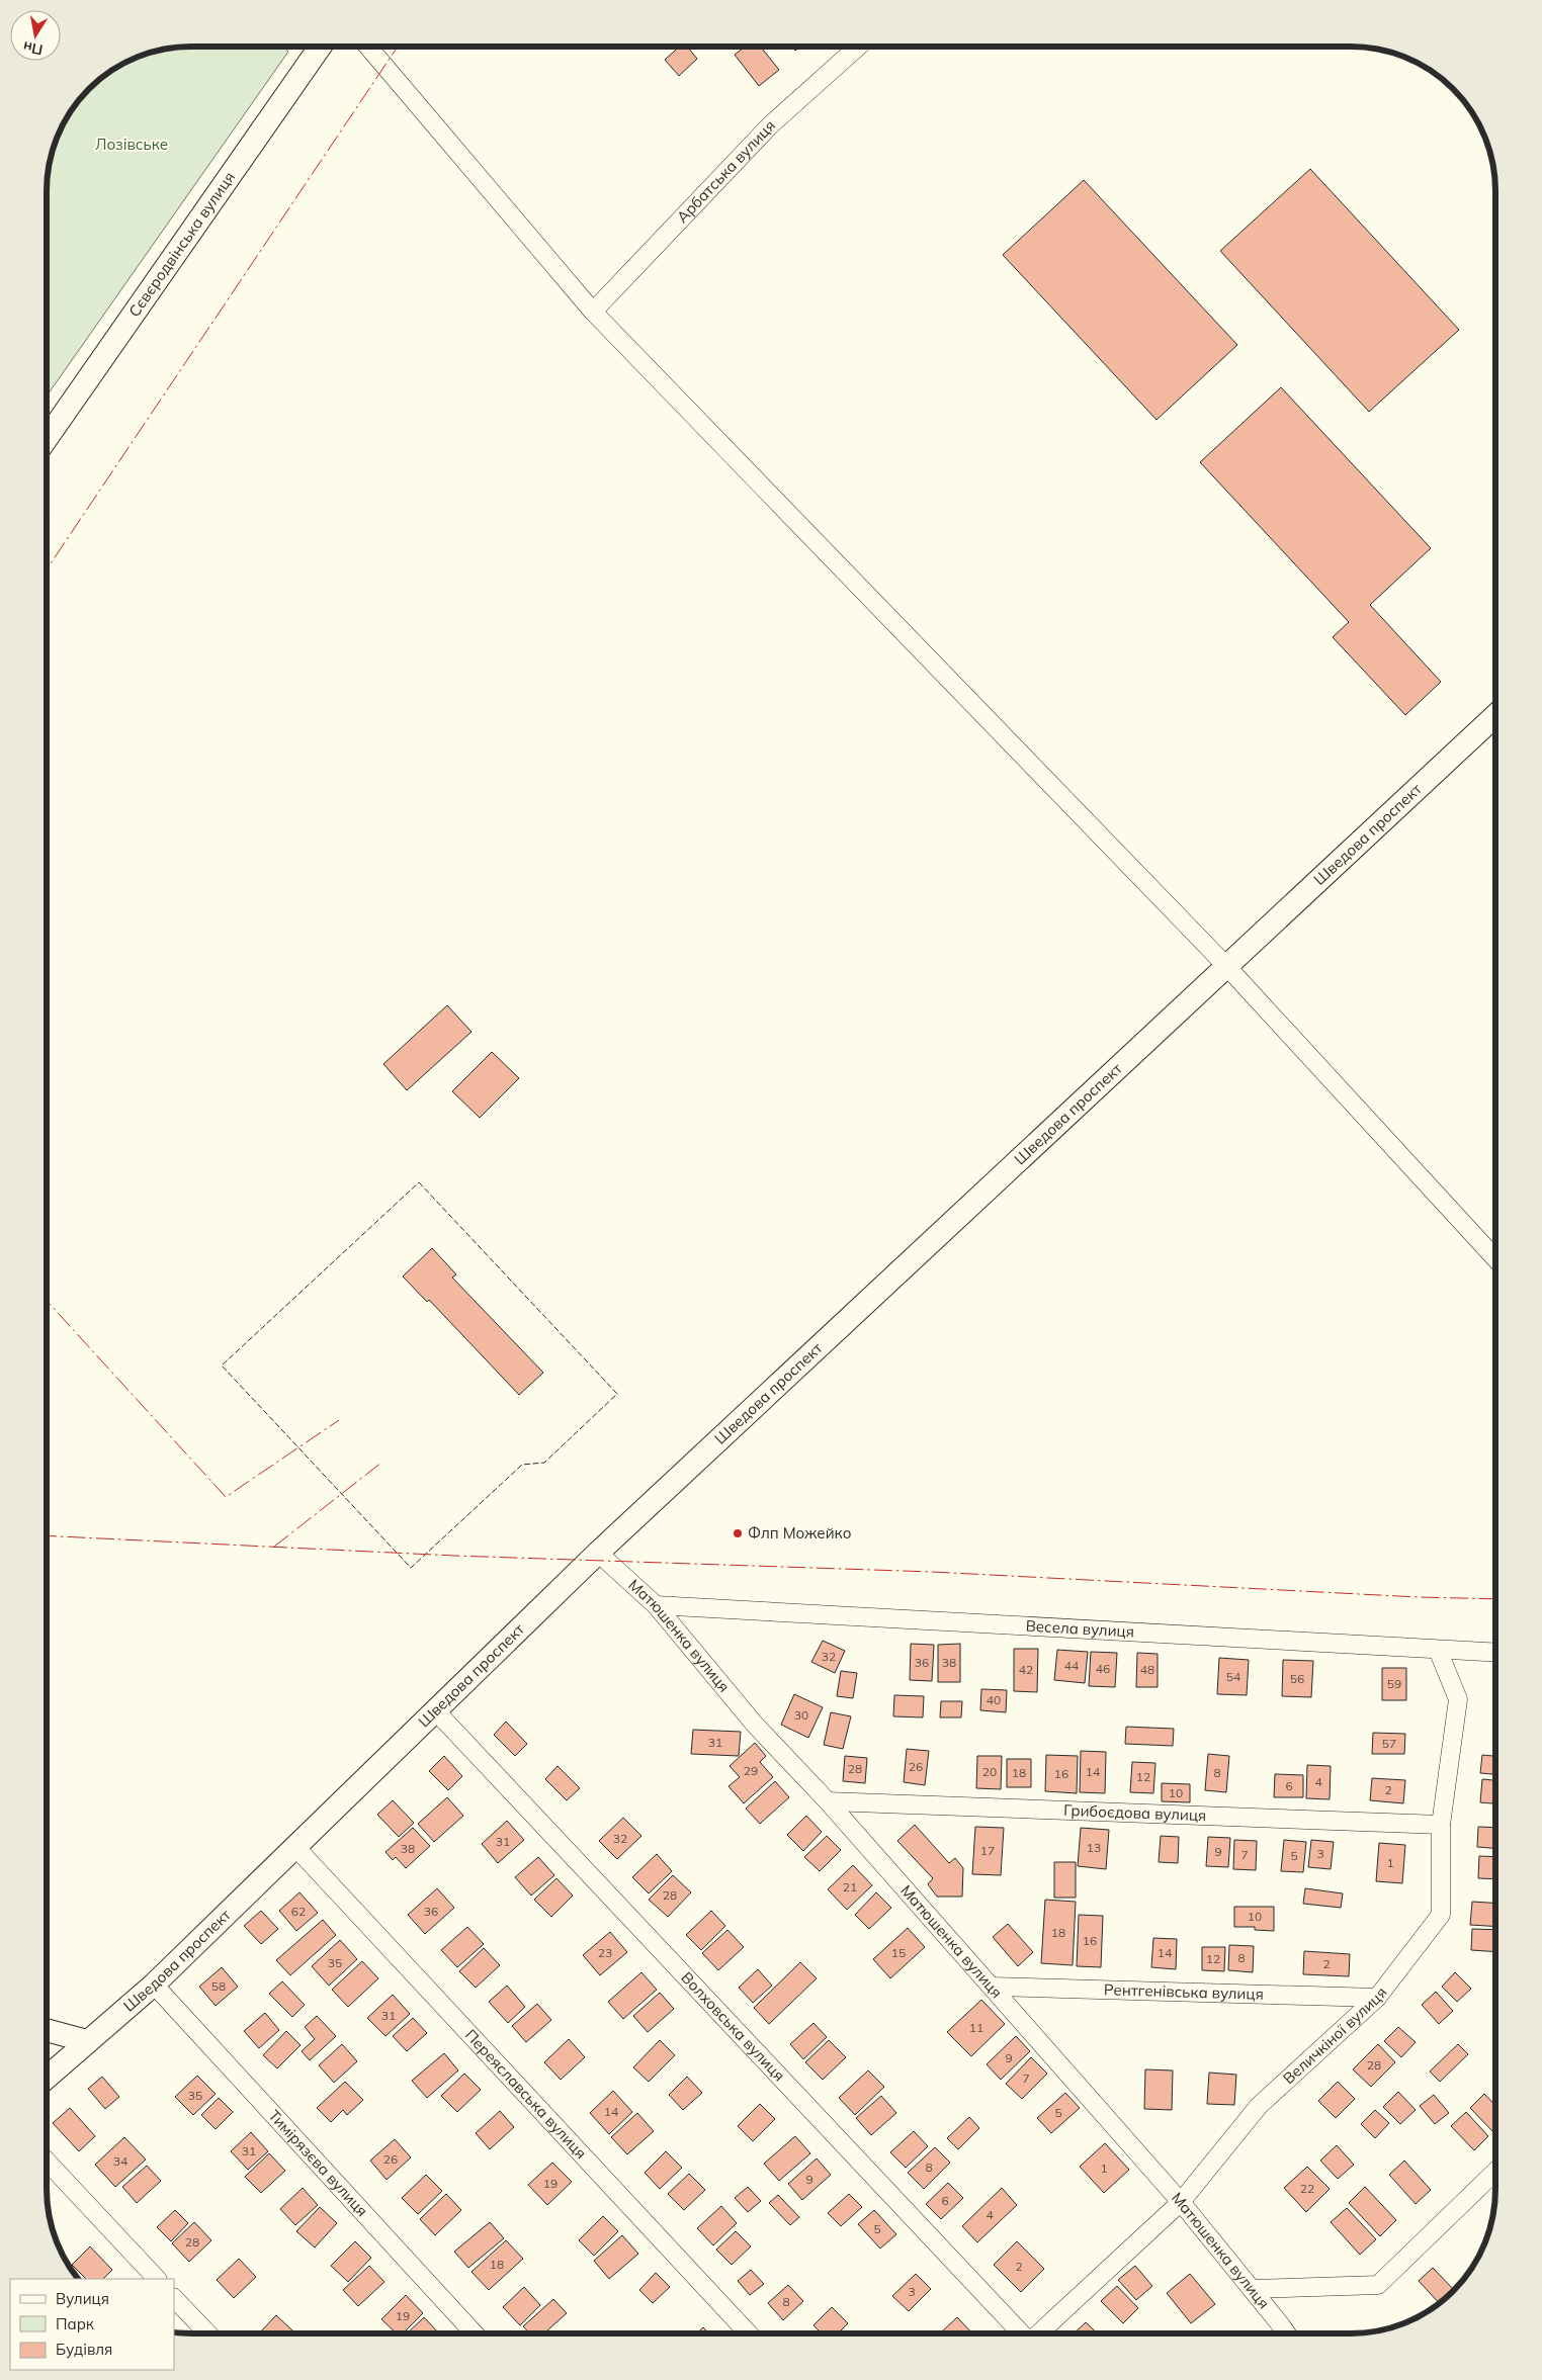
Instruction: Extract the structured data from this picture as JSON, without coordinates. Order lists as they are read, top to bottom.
{
  "streets": {
    "street": [
      "Арбатська вулиця",
      "Сєвєродвінська вулиця",
      "Шведова проспект",
      "Весела вулиця",
      "Матюшенка вулиця",
      "Грибоєдова вулиця",
      "Рентгенівська вулиця",
      "Волховська вулиця",
      "Величкіної вулиця",
      "Переяславська вулиця",
      "Тимірязєва вулиця"
    ]
  },
  "crossings": [
    ["Шведова проспект", "Матюшенка вулиця"],
    ["Шведова проспект", "Волховська вулиця"],
    ["Шведова проспект", "Переяславська вулиця"],
    ["Шведова проспект", "Тимірязєва вулиця"],
    ["Весела вулиця", "Матюшенка вулиця"],
    ["Весела вулиця", "Величкіної вулиця"],
    ["Матюшенка вулиця", "Грибоєдова вулиця"],
    ["Матюшенка вулиця", "Рентгенівська вулиця"],
    ["Матюшенка вулиця", "Величкіної вулиця"],
    ["Грибоєдова вулиця", "Величкіної вулиця"],
    ["Рентгенівська вулиця", "Величкіної вулиця"]
  ],
  "parks": ["Лозівське"],
  "places": ["Флп Можейко"],
  "house_numbers": [
    "32",
    "36",
    "38",
    "44",
    "46",
    "42",
    "48",
    "54",
    "56",
    "59",
    "40",
    "30",
    "31",
    "57",
    "26",
    "28",
    "29",
    "20",
    "14",
    "18",
    "8",
    "16",
    "12",
    "4",
    "6",
    "2",
    "10",
    "32",
    "31",
    "13",
    "38",
    "17",
    "9",
    "3",
    "7",
    "5",
    "1",
    "21",
    "28",
    "62",
    "36",
    "10",
    "18",
    "16",
    "23",
    "15",
    "14",
    "8",
    "12",
    "35",
    "2",
    "58",
    "31",
    "11",
    "9",
    "28",
    "7",
    "35",
    "14",
    "5",
    "31",
    "26",
    "34",
    "8",
    "1",
    "9",
    "19",
    "22",
    "6",
    "4",
    "5",
    "28",
    "18",
    "2",
    "3",
    "8",
    "19"
  ],
  "legend": ["Вулиця", "Парк", "Будівля"],
  "north": "bottom"
}
